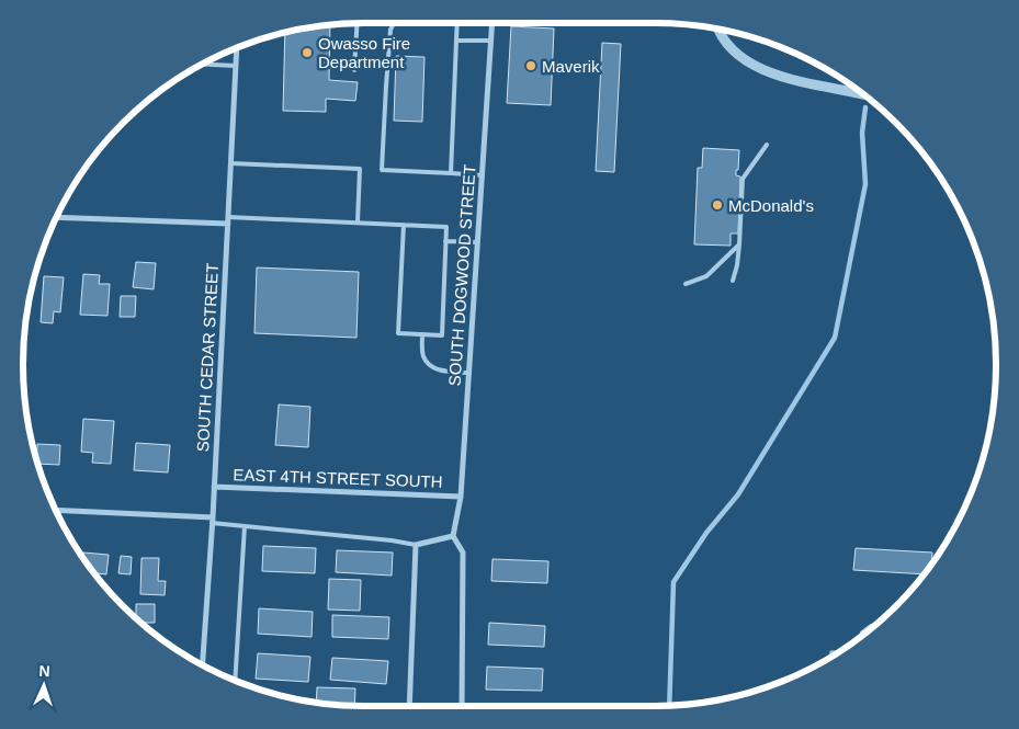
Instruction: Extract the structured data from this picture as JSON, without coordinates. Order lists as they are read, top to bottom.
{
  "streets": {
    "street": ["SOUTH DOGWOOD STREET", "SOUTH CEDAR STREET", "EAST 4TH STREET SOUTH"]
  },
  "crossings": [
    ["SOUTH DOGWOOD STREET", "EAST 4TH STREET SOUTH"],
    ["SOUTH CEDAR STREET", "EAST 4TH STREET SOUTH"]
  ],
  "places": ["Owasso Fire Department", "Maverik", "McDonald's"],
  "north": "top"
}
